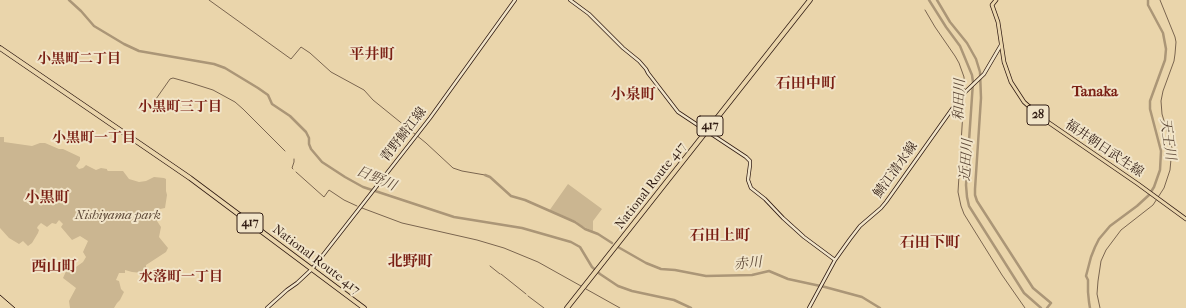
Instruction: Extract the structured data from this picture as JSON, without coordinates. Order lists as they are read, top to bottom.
{
  "streets": {
    "highway": ["417", "National Route 417"],
    "main road": [
      "28",
      "青野鯖江線",
      "福井朝日武生線",
      "鯖江清水線"
    ]
  },
  "crossings": [
    ["青野鯖江線", "National Route 417"],
    ["福井朝日武生線", "鯖江清水線"]
  ],
  "districts": [
    "平井町",
    "小黒町二丁目",
    "石田中町",
    "Tanaka",
    "小泉町",
    "小黒町三丁目",
    "小黒町一丁目",
    "小黒町",
    "石田上町",
    "石田下町",
    "北野町",
    "西山町",
    "水落町一丁目"
  ],
  "water": [
    "和田川",
    "天王川",
    "近田川",
    "日野川",
    "赤川"
  ],
  "parks": ["Nishiyama park"]
}
